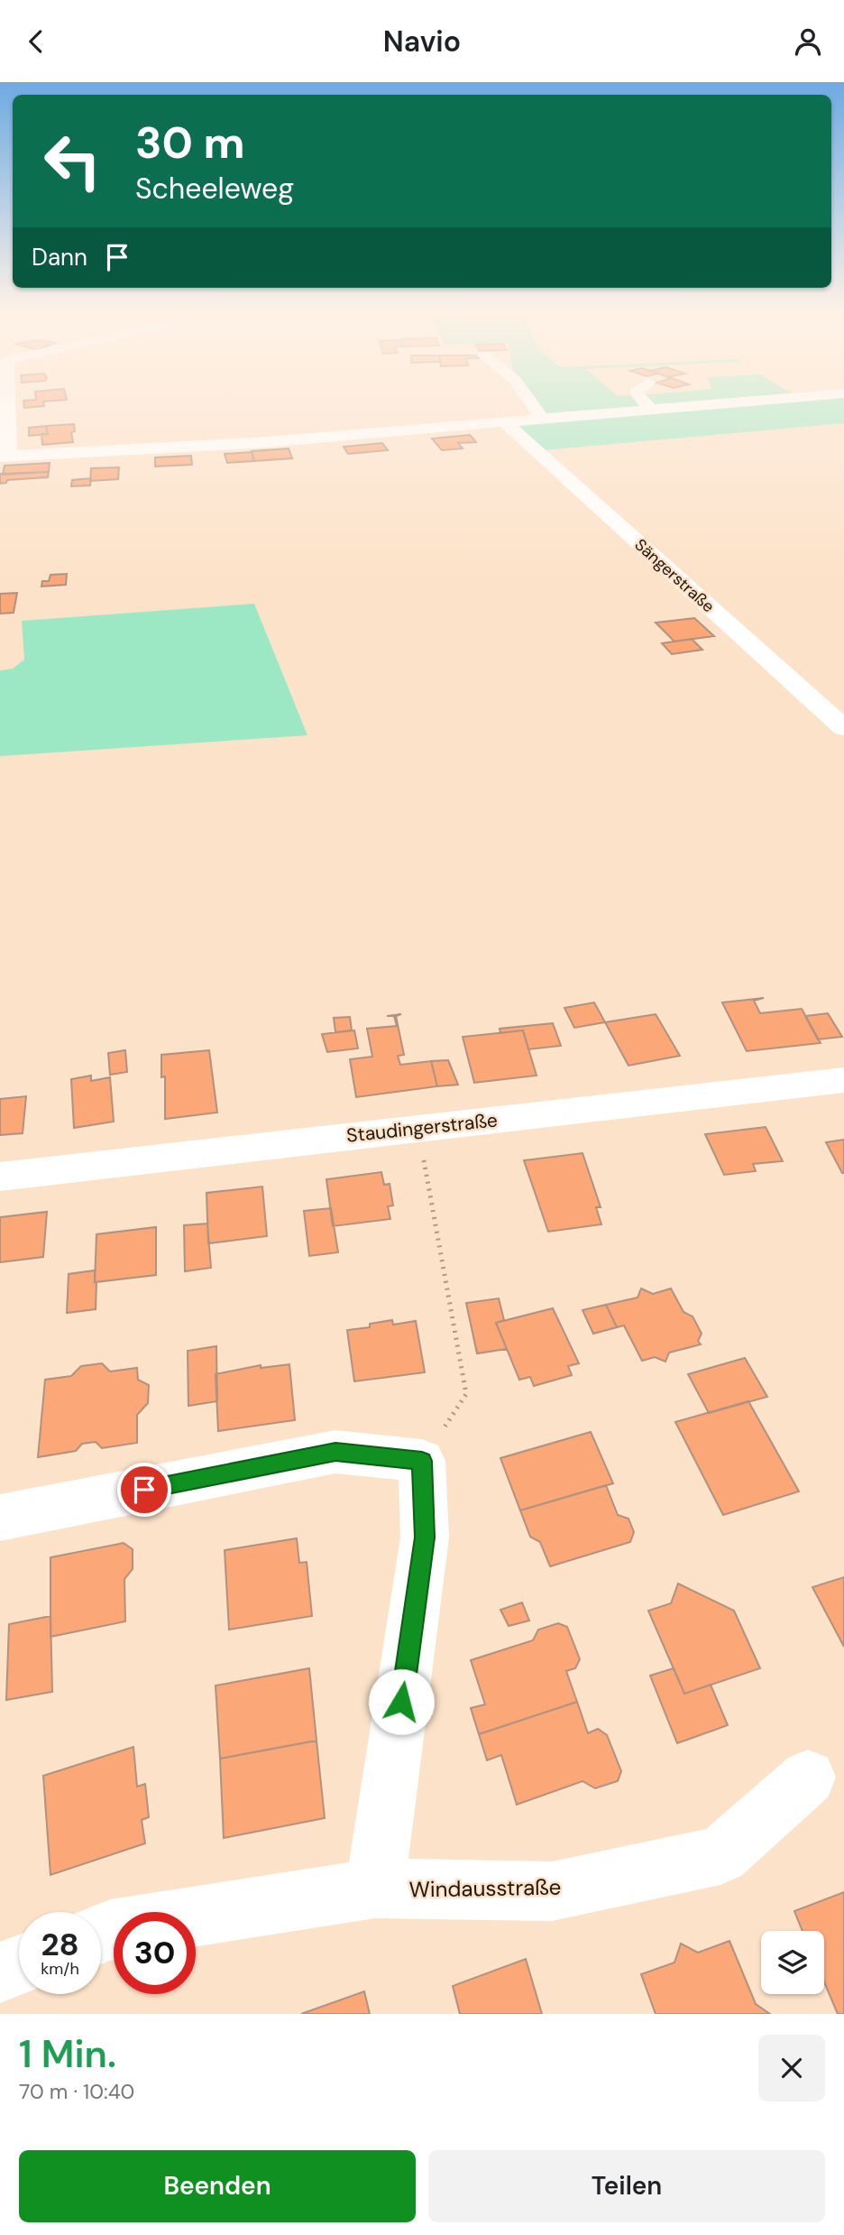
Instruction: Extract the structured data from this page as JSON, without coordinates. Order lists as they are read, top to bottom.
{
  "streets": {
    "street": ["Sängerstraße", "Staudingerstraße", "Windausstraße"]
  },
  "page": {
    "header": "Navio",
    "turn": ["30 m", "Scheeleweg"],
    "then": "Dann",
    "speed": "28 km/h",
    "limit": "30",
    "heading": ["1 Min.", "70 m · 10:40"],
    "buttons": ["Beenden", "Teilen"]
  }
}
